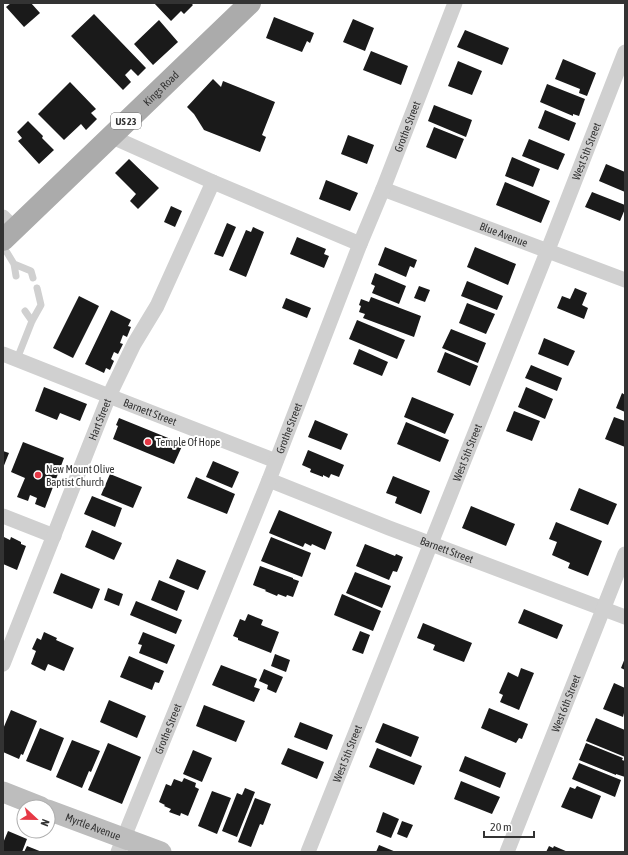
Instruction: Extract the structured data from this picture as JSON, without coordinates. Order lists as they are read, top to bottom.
{
  "streets": {
    "main road": ["Kings Road", "US 23", "Myrtle Avenue"],
    "street": [
      "Grothe Street",
      "West 5th Street",
      "Blue Avenue",
      "Barnett Street",
      "Hart Street",
      "West 6th Street"
    ]
  },
  "crossings": [
    ["Grothe Street", "Blue Avenue"],
    ["Grothe Street", "Barnett Street"],
    ["Grothe Street", "Myrtle Avenue"],
    ["West 5th Street", "Blue Avenue"],
    ["West 5th Street", "Barnett Street"],
    ["Barnett Street", "Hart Street"],
    ["Barnett Street", "West 6th Street"]
  ],
  "places": ["Temple Of Hope", "New Mount Olive Baptist Church"],
  "scale_bar": "20 m",
  "north": "right"
}
